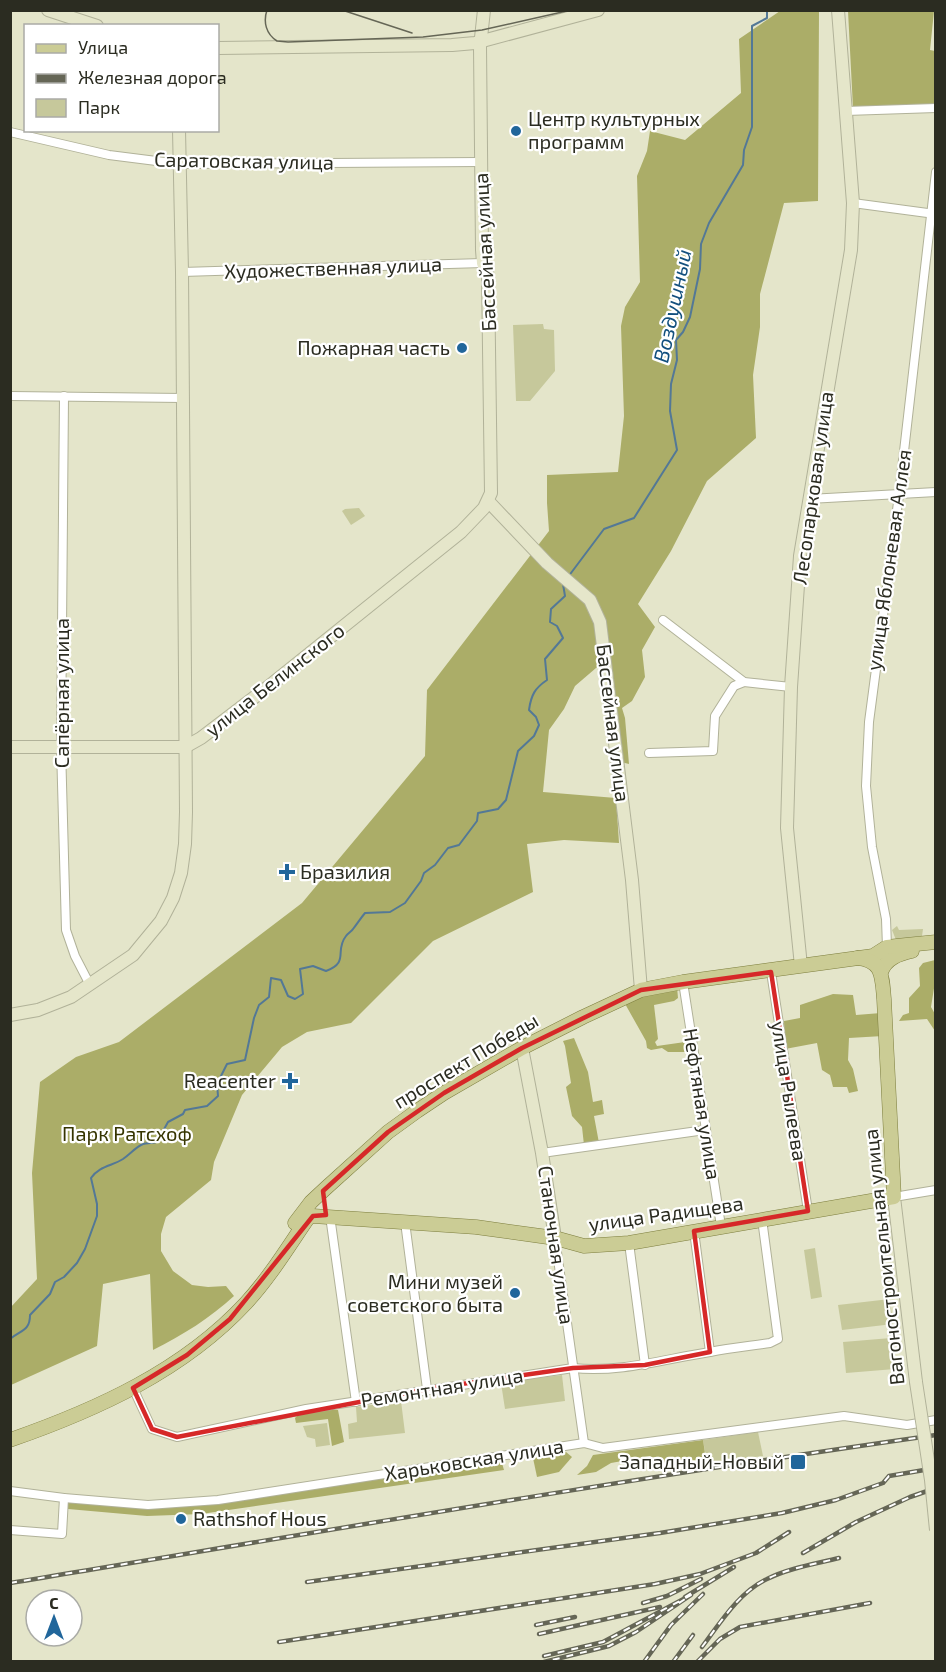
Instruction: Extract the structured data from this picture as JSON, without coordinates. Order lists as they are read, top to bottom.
{
  "streets": {
    "main road": ["проспект Победы", "улица Радищева", "Вагоностроительная улица"],
    "street": [
      "Саратовская улица",
      "Бассейная улица",
      "Художественная улица",
      "Лесопарковая улица",
      "улица Яблоневая Аллея",
      "улица Белинского",
      "Сапёрная улица",
      "улица Рылеева",
      "Нефтяная улица",
      "Станочная улица",
      "Ремонтная улица",
      "Харьковская улица"
    ]
  },
  "crossings": [
    ["Саратовская улица", "Бассейная улица"],
    ["Бассейная улица", "Художественная улица"],
    ["Бассейная улица", "улица Белинского"],
    ["Бассейная улица", "проспект Победы"],
    ["Лесопарковая улица", "проспект Победы"],
    ["улица Яблоневая Аллея", "проспект Победы"],
    ["улица Белинского", "Сапёрная улица"],
    ["проспект Победы", "улица Рылеева"],
    ["проспект Победы", "Нефтяная улица"],
    ["проспект Победы", "Станочная улица"],
    ["улица Рылеева", "улица Радищева"],
    ["Нефтяная улица", "улица Радищева"],
    ["улица Радищева", "Станочная улица"],
    ["улица Радищева", "Вагоностроительная улица"],
    ["улица Радищева", "Ремонтная улица"],
    ["Станочная улица", "Ремонтная улица"],
    ["Станочная улица", "Харьковская улица"]
  ],
  "water": ["Воздушный"],
  "parks": ["Парк Ратсхоф"],
  "places": {
    "other": [
      "Центр культурных программ",
      "Пожарная часть",
      "Мини музей советского быта",
      "Rathshof Hous"
    ],
    "health": ["Бразилия", "Reacenter"],
    "transit": ["Западный-Новый"]
  },
  "legend": ["Улица", "Железная дорога", "Парк"],
  "north": "top"
}
